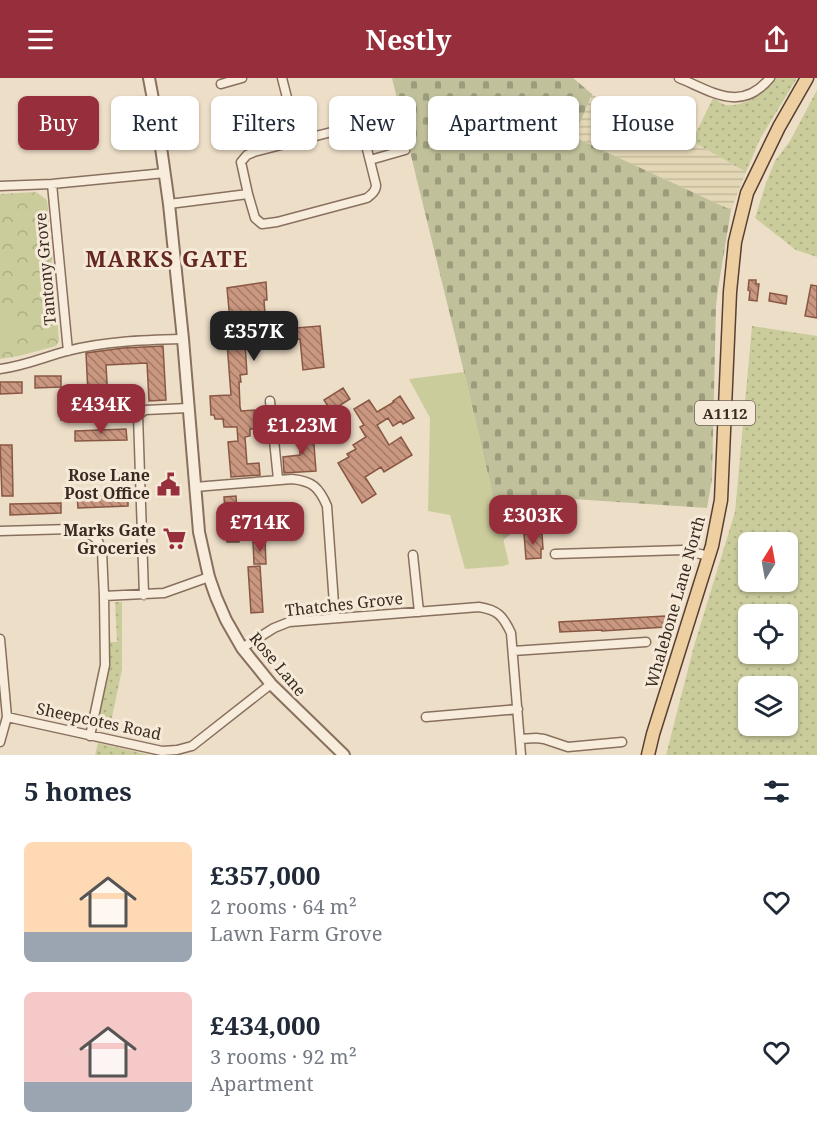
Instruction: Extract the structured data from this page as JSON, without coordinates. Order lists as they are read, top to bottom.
{
  "streets": {
    "main road": ["A1112", "Whalebone Lane North"],
    "street": [
      "Tantony Grove",
      "Thatches Grove",
      "Rose Lane",
      "Sheepcotes Road"
    ]
  },
  "crossings": [
    ["Thatches Grove", "Rose Lane"],
    ["Rose Lane", "Sheepcotes Road"]
  ],
  "districts": ["MARKS GATE"],
  "places": {
    "public building": ["Rose Lane Post Office"],
    "supermarket": ["Marks Gate Groceries"]
  },
  "north": "top",
  "page": {
    "header": "Nestly",
    "chip": [
      "Buy",
      "Rent",
      "Filters",
      "New",
      "Apartment",
      "House"
    ],
    "price": [
      "£357K",
      "£434K",
      "£1.23M",
      "£303K",
      "£714K"
    ],
    "heading": "5 homes",
    "list": [
      {
        "name": "£357,000",
        "note": "2 rooms · 64 m² · Lawn Farm Grove"
      },
      {
        "name": "£434,000",
        "note": "3 rooms · 92 m² · Apartment"
      }
    ]
  }
}
